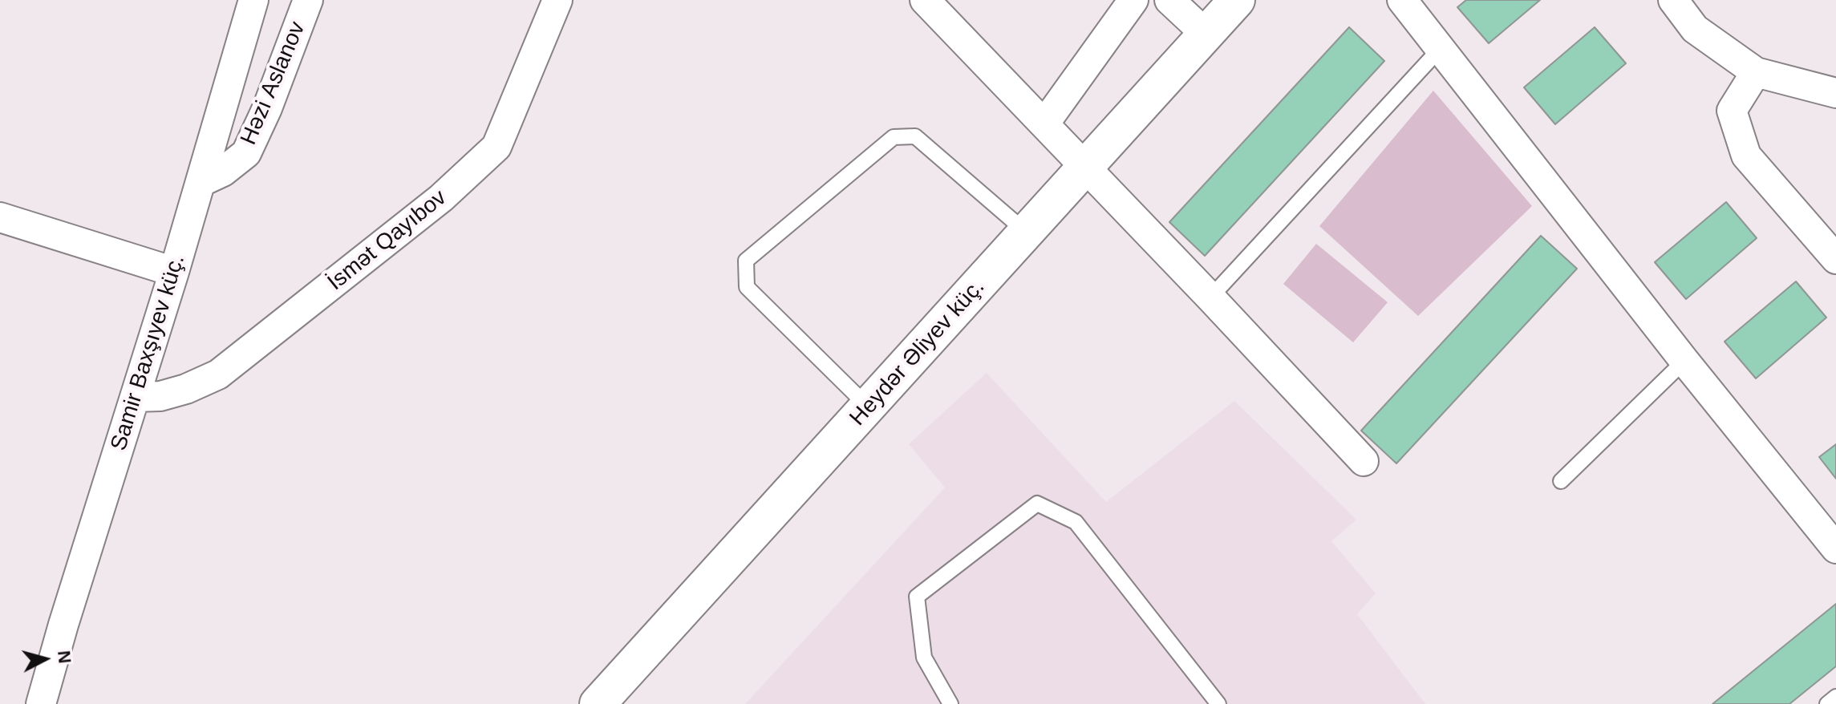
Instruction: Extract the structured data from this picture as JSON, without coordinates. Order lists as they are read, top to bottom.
{
  "streets": {
    "main road": ["Heydər Əliyev küç."],
    "street": ["Həzi Aslanov", "İsmət Qayıbov", "Samir Baxşıyev küç."]
  },
  "crossings": [
    ["Həzi Aslanov", "Samir Baxşıyev küç."],
    ["İsmət Qayıbov", "Samir Baxşıyev küç."]
  ],
  "north": "right"
}
